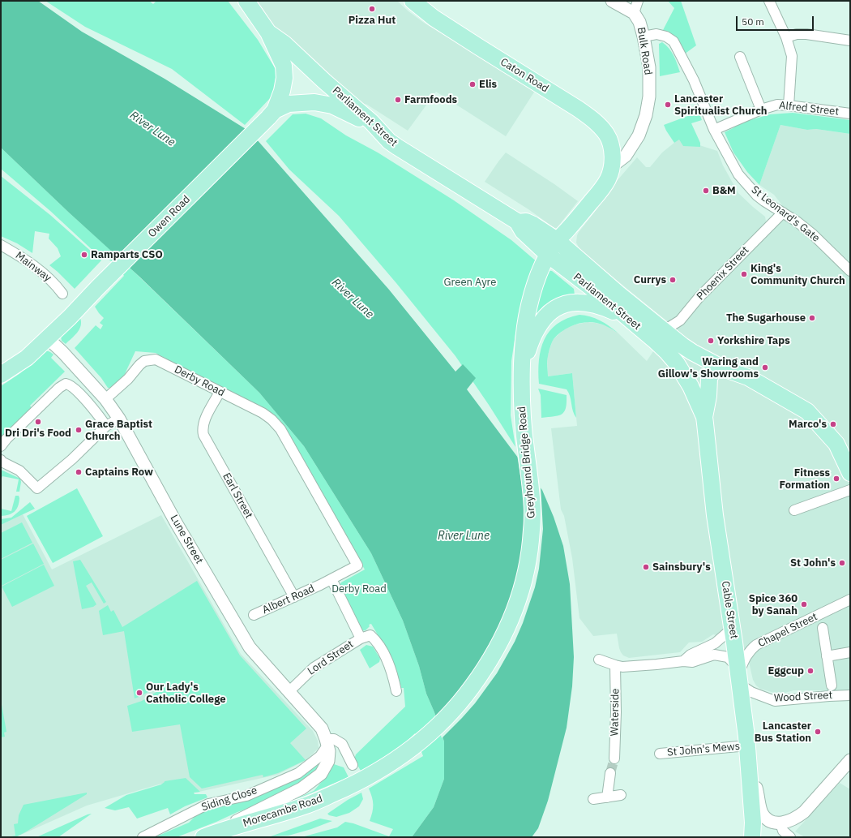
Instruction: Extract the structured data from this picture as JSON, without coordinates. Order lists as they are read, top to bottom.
{
  "streets": {
    "main road": [
      "Caton Road",
      "Parliament Street",
      "Owen Road",
      "Greyhound Bridge Road",
      "Cable Street",
      "Morecambe Road"
    ],
    "street": [
      "Bulk Road",
      "Alfred Street",
      "St Leonard's Gate",
      "Mainway",
      "Phoenix Street",
      "Derby Road",
      "Earl Street",
      "Lune Street",
      "Albert Road",
      "Chapel Street",
      "Lord Street",
      "Wood Street",
      "Waterside",
      "St John's Mews",
      "Siding Close"
    ]
  },
  "crossings": [
    ["Bulk Road", "Caton Road"],
    ["Bulk Road", "St Leonard's Gate"],
    ["Alfred Street", "St Leonard's Gate"],
    ["Parliament Street", "Owen Road"],
    ["Parliament Street", "Phoenix Street"],
    ["Parliament Street", "Greyhound Bridge Road"],
    ["Parliament Street", "Cable Street"],
    ["St Leonard's Gate", "Phoenix Street"],
    ["Owen Road", "Lune Street"],
    ["Derby Road", "Earl Street"],
    ["Derby Road", "Lune Street"],
    ["Derby Road", "Albert Road"],
    ["Greyhound Bridge Road", "Morecambe Road"],
    ["Earl Street", "Albert Road"],
    ["Lune Street", "Lord Street"],
    ["Lune Street", "Siding Close"],
    ["Cable Street", "Chapel Street"],
    ["Cable Street", "Wood Street"],
    ["Cable Street", "St John's Mews"],
    ["Chapel Street", "Wood Street"],
    ["Wood Street", "Waterside"]
  ],
  "water": ["River Lune"],
  "parks": ["Green Ayre", "Derby Road"],
  "places": [
    "Pizza Hut",
    "Elis",
    "Farmfoods",
    "Lancaster Spiritualist Church",
    "B&M",
    "Ramparts CSO",
    "King's Community Church",
    "Currys",
    "The Sugarhouse",
    "Yorkshire Taps",
    "Waring and Gillow's Showrooms",
    "Dri Dri's Food",
    "Marco's",
    "Grace Baptist Church",
    "Captains Row",
    "Fitness Formation",
    "St John's",
    "Sainsbury's",
    "Spice 360 by Sanah",
    "Eggcup",
    "Our Lady's Catholic College",
    "Lancaster Bus Station"
  ],
  "scale_bar": "50 m"
}
